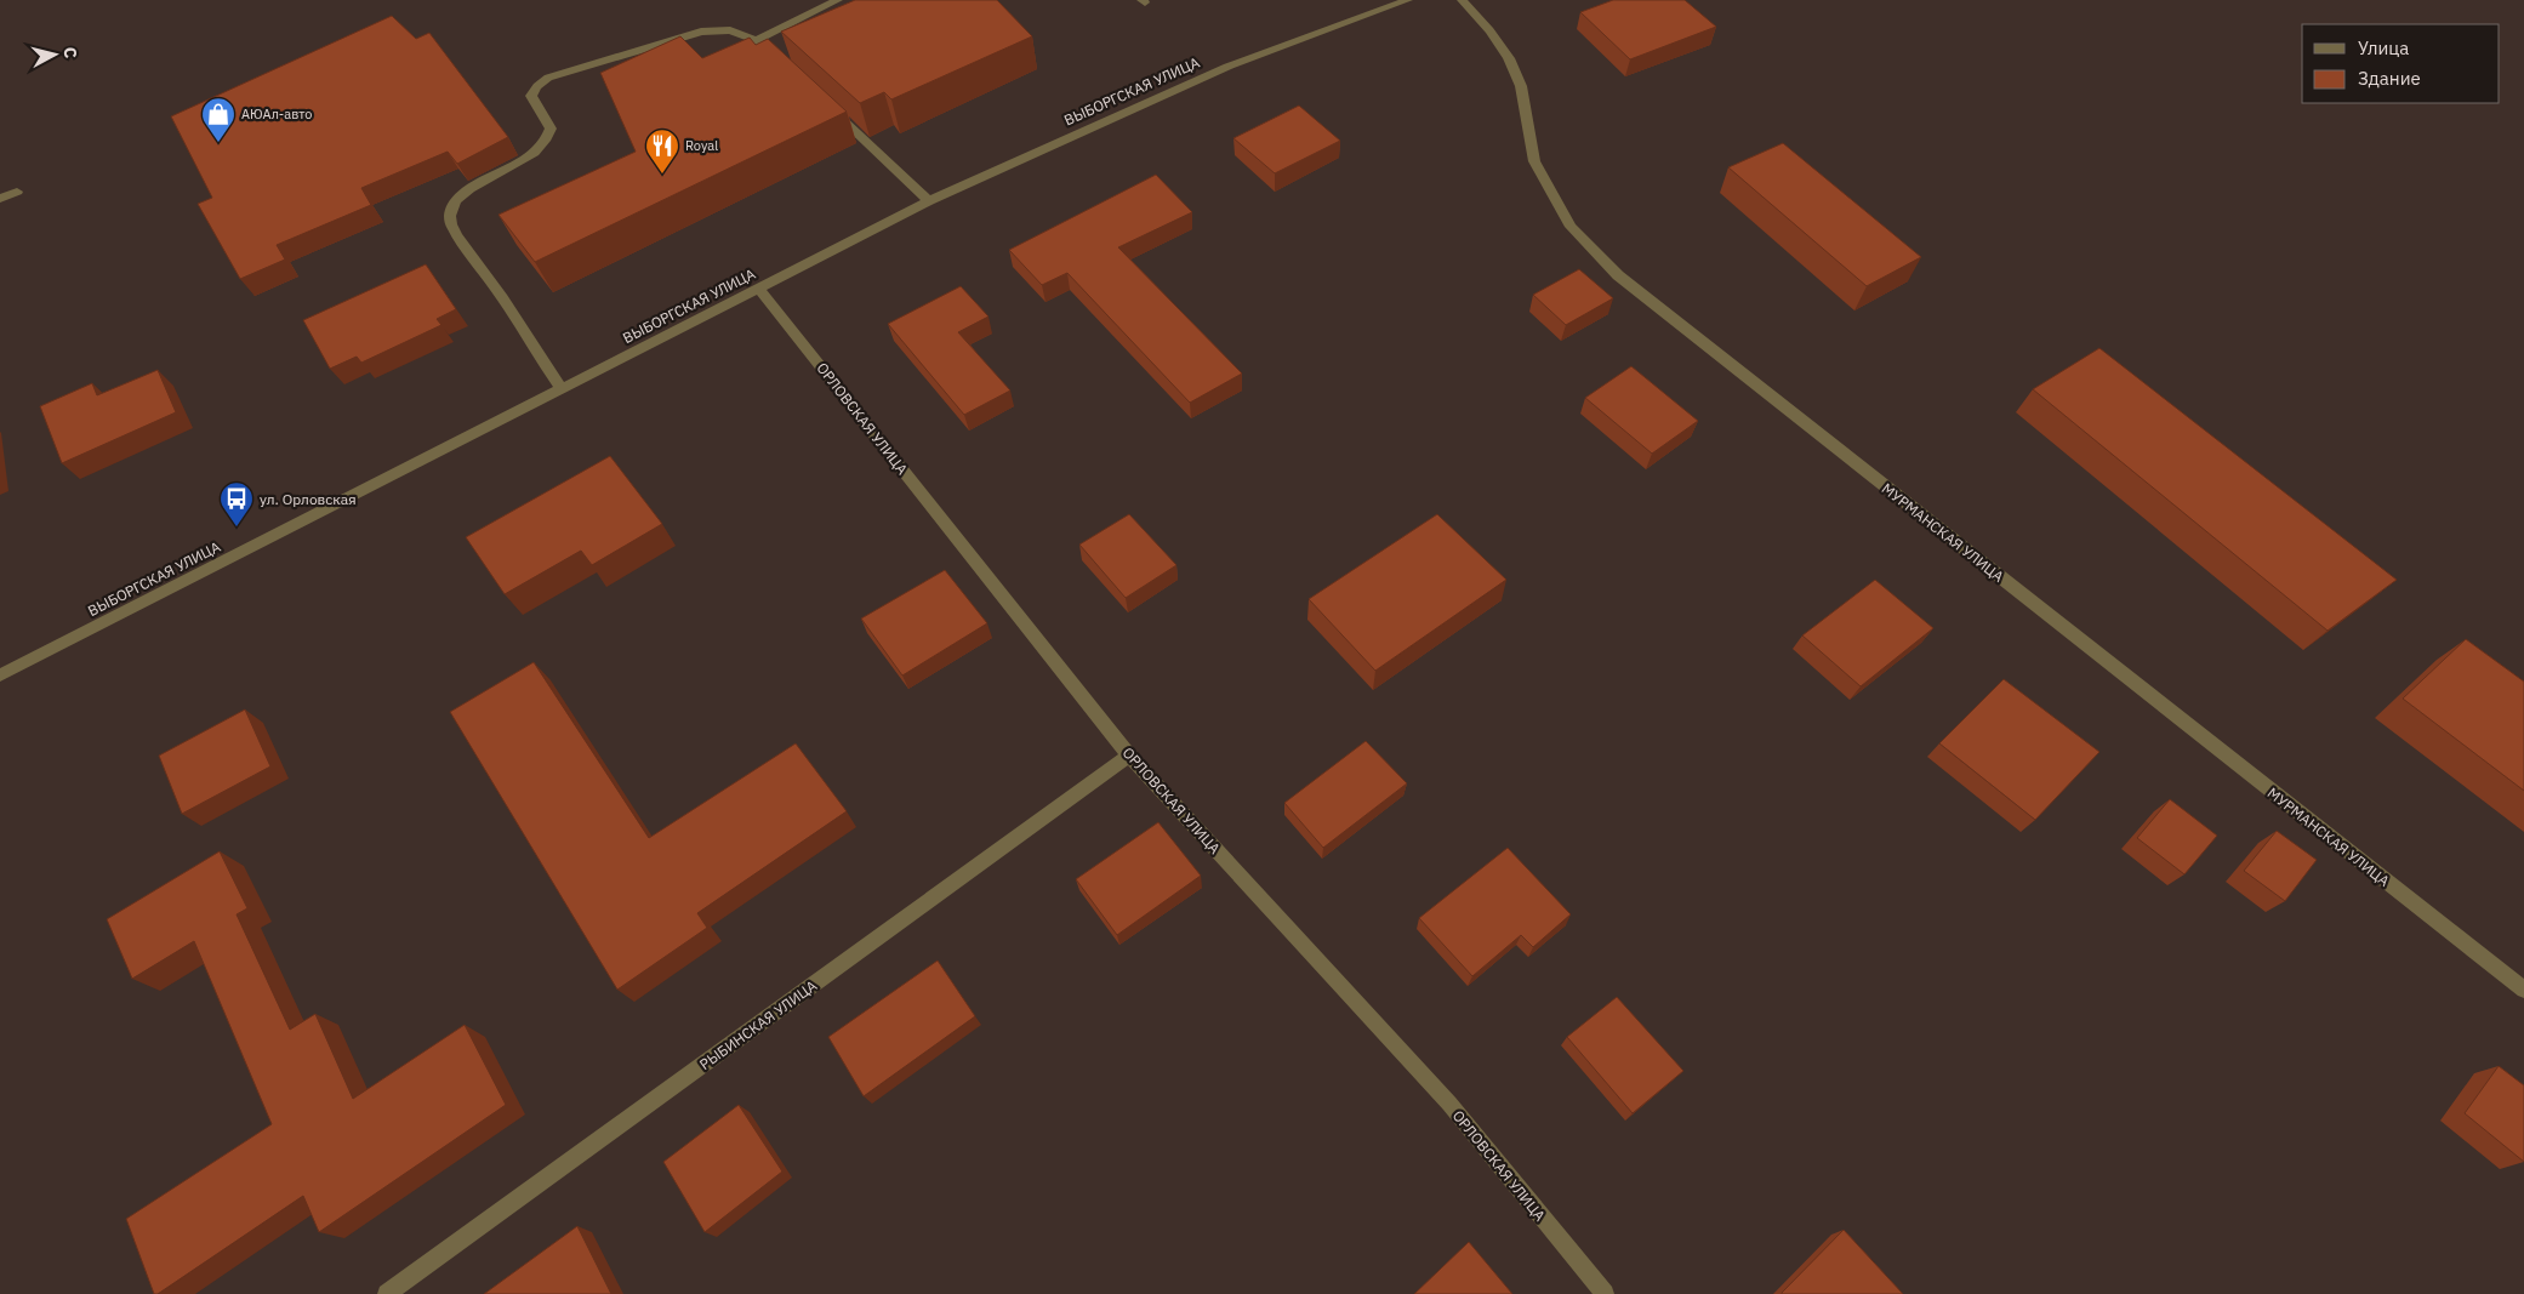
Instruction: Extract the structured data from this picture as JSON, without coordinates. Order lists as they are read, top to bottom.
{
  "streets": {
    "street": [
      "ВЫБОРГСКАЯ УЛИЦА",
      "ОРЛОВСКАЯ УЛИЦА",
      "МУРМАНСКАЯ УЛИЦА",
      "РЫБИНСКАЯ УЛИЦА"
    ]
  },
  "crossings": [
    ["ВЫБОРГСКАЯ УЛИЦА", "ОРЛОВСКАЯ УЛИЦА"],
    ["ОРЛОВСКАЯ УЛИЦА", "РЫБИНСКАЯ УЛИЦА"]
  ],
  "places": {
    "shop": ["АЮАл-авто"],
    "restaurant": ["Royal"],
    "bus stop": ["ул. Орловская"]
  },
  "legend": ["Улица", "Здание"],
  "north": "right"
}
